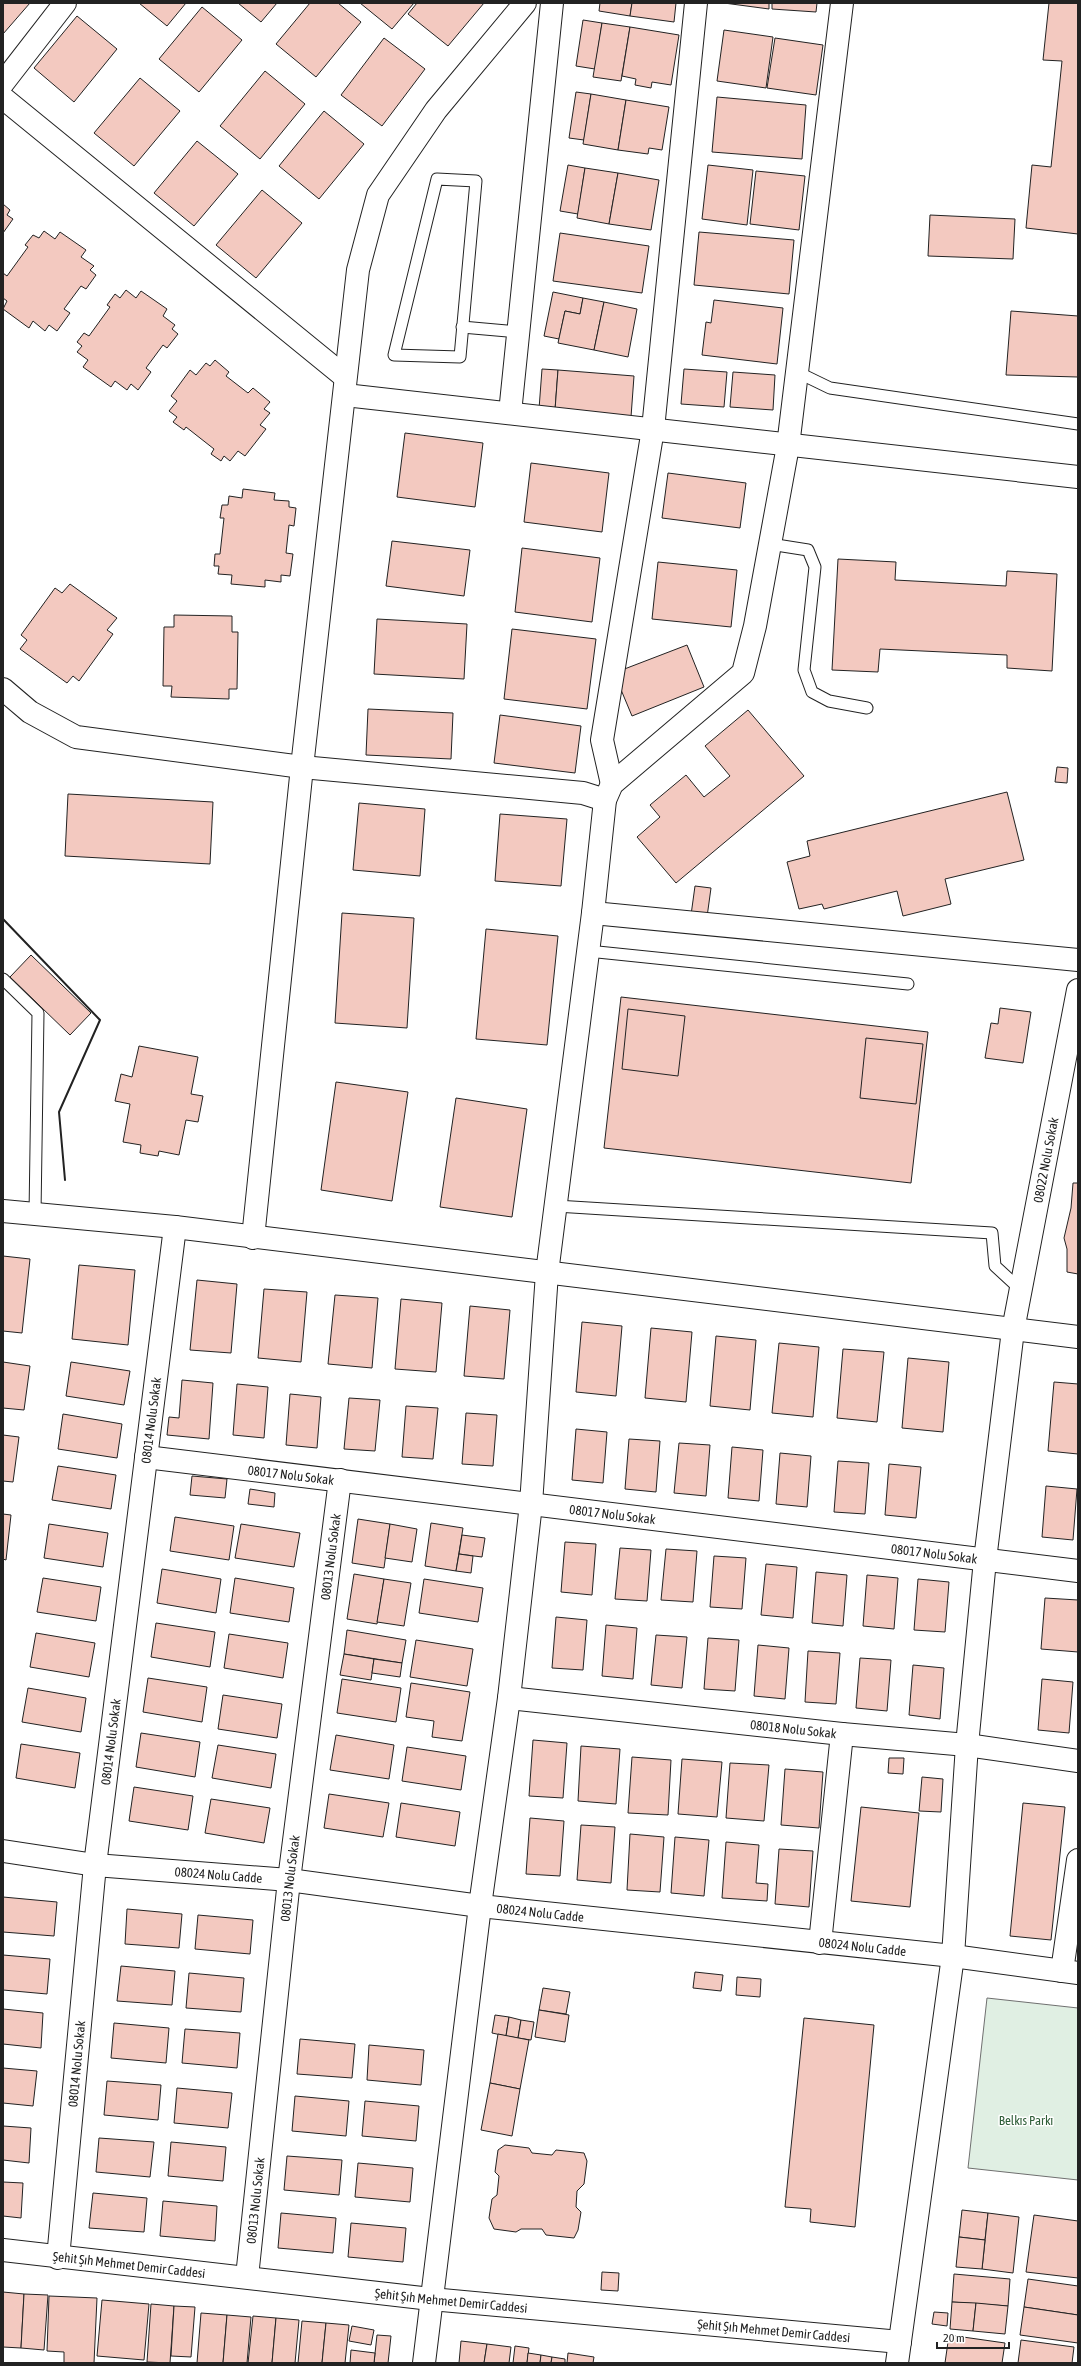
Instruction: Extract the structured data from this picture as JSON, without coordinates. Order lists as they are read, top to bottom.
{
  "streets": {
    "street": [
      "08022 Nolu Sokak",
      "08014 Nolu Sokak",
      "08017 Nolu Sokak",
      "08013 Nolu Sokak",
      "08018 Nolu Sokak",
      "08024 Nolu Cadde",
      "Şehit Şıh Mehmet Demir Caddesi"
    ]
  },
  "crossings": [
    ["08022 Nolu Sokak", "08017 Nolu Sokak"],
    ["08022 Nolu Sokak", "08018 Nolu Sokak"],
    ["08022 Nolu Sokak", "08024 Nolu Cadde"],
    ["08022 Nolu Sokak", "Şehit Şıh Mehmet Demir Caddesi"],
    ["08014 Nolu Sokak", "08017 Nolu Sokak"],
    ["08014 Nolu Sokak", "08024 Nolu Cadde"],
    ["08014 Nolu Sokak", "Şehit Şıh Mehmet Demir Caddesi"],
    ["08017 Nolu Sokak", "08013 Nolu Sokak"],
    ["08013 Nolu Sokak", "08024 Nolu Cadde"],
    ["08013 Nolu Sokak", "Şehit Şıh Mehmet Demir Caddesi"]
  ],
  "parks": ["Belkıs Parkı"],
  "scale_bar": "20 m"
}
